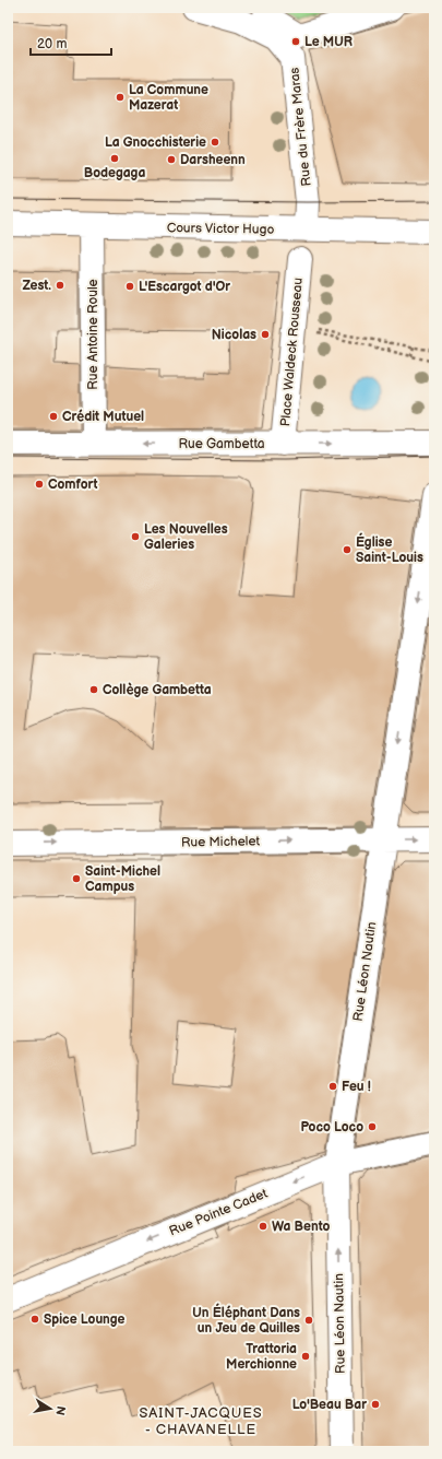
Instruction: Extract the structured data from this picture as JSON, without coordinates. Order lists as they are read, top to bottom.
{
  "streets": {
    "street": [
      "Rue du Frère Maras",
      "Cours Victor Hugo",
      "Rue Antoine Roule",
      "Place Waldeck Rousseau",
      "Rue Gambetta",
      "Rue Michelet",
      "Rue Léon Nautin",
      "Rue Pointe Cadet"
    ]
  },
  "crossings": [
    ["Rue du Frère Maras", "Cours Victor Hugo"],
    ["Cours Victor Hugo", "Rue Antoine Roule"],
    ["Rue Antoine Roule", "Rue Gambetta"],
    ["Place Waldeck Rousseau", "Rue Gambetta"],
    ["Rue Michelet", "Rue Léon Nautin"],
    ["Rue Léon Nautin", "Rue Pointe Cadet"]
  ],
  "one_way": ["Rue Michelet", "Rue Pointe Cadet"],
  "districts": ["SAINT-JACQUES - CHAVANELLE"],
  "places": [
    "Le MUR",
    "La Commune Mazerat",
    "La Gnocchisterie",
    "Bodegaga",
    "Darsheenn",
    "Zest.",
    "L'Escargot d'Or",
    "Nicolas",
    "Crédit Mutuel",
    "Comfort",
    "Les Nouvelles Galeries",
    "Église Saint-Louis",
    "Collège Gambetta",
    "Saint-Michel Campus",
    "Feu !",
    "Poco Loco",
    "Wa Bento",
    "Spice Lounge",
    "Un Éléphant Dans un Jeu de Quilles",
    "Trattoria Merchionne",
    "Lo'Beau Bar"
  ],
  "scale_bar": "20 m",
  "north": "right"
}
